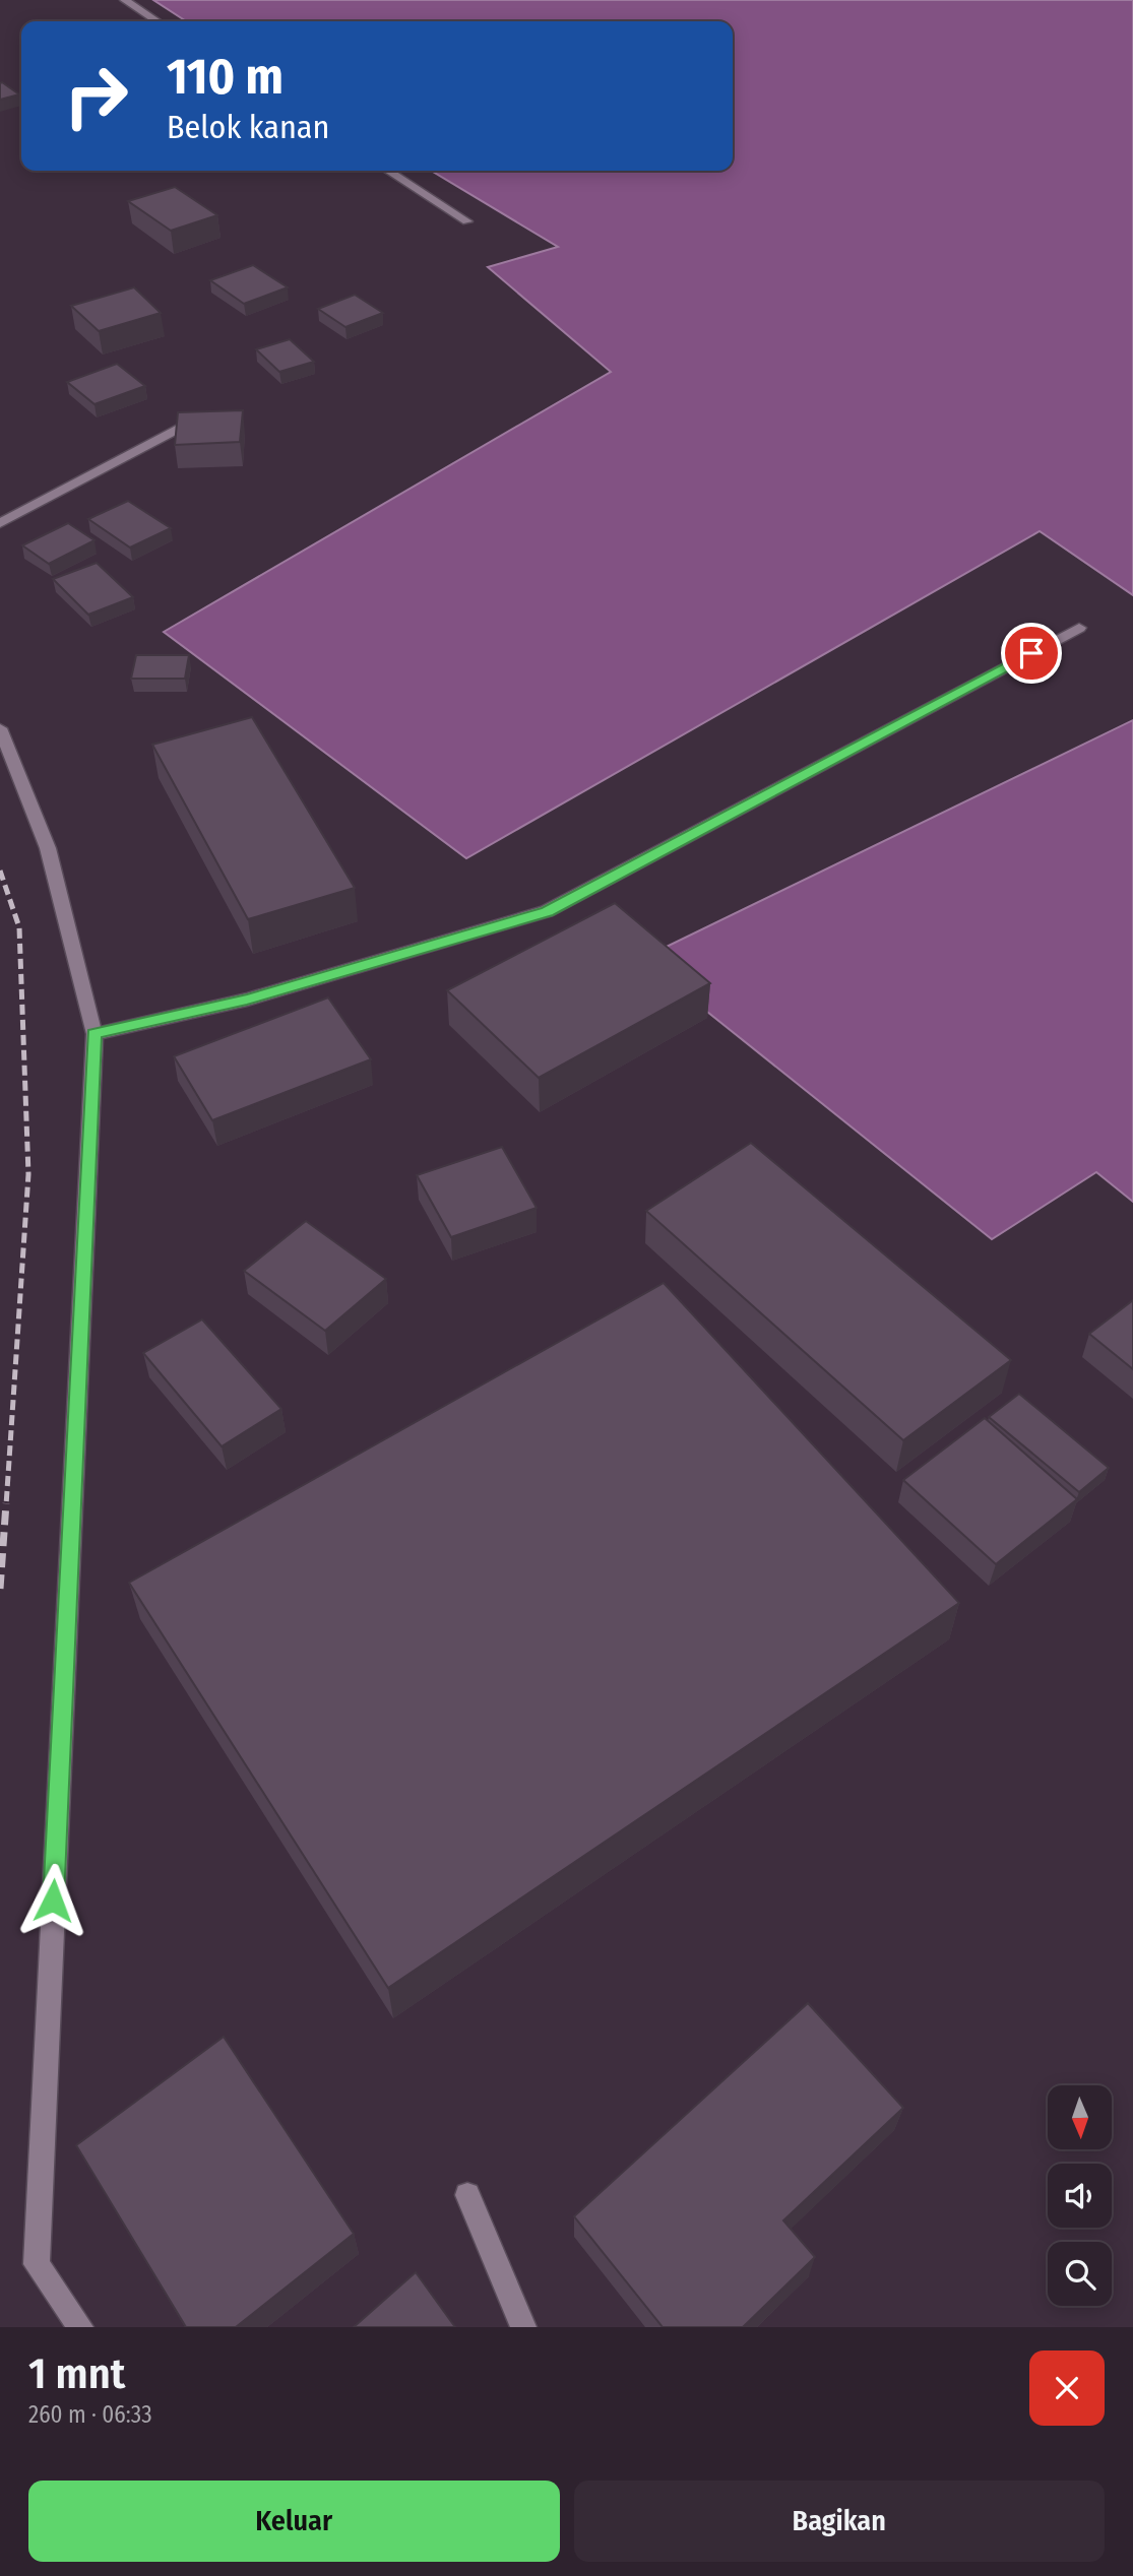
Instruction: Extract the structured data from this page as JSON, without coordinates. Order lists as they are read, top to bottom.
{
  "north": "bottom",
  "page": {
    "turn": ["110 m", "Belok kanan"],
    "heading": ["1 mnt", "260 m · 06:33"],
    "buttons": ["Keluar", "Bagikan"]
  }
}
